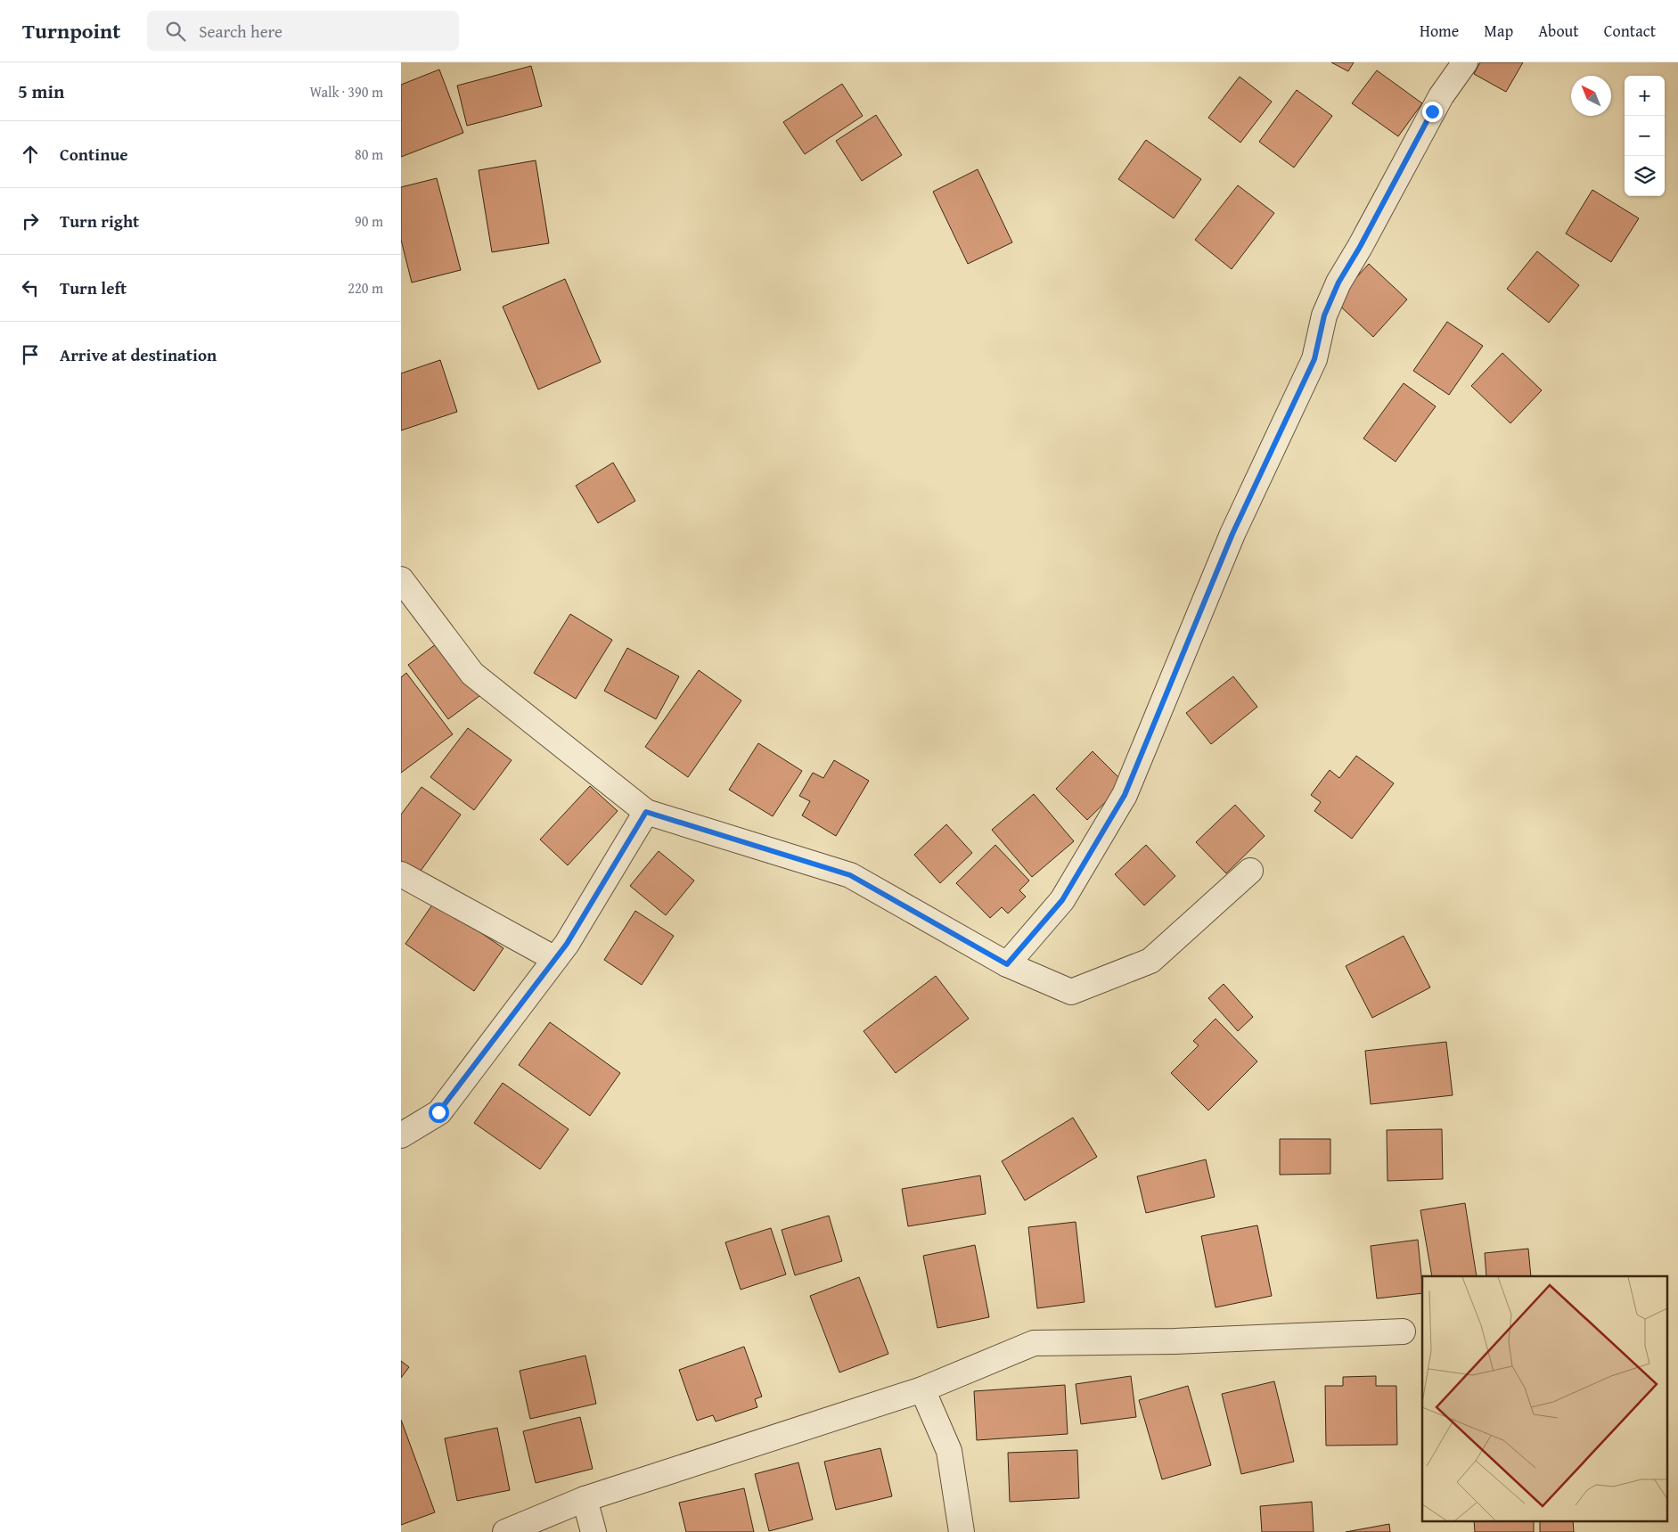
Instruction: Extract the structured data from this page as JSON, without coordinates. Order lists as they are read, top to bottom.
{
  "north": "top left",
  "page": {
    "header": "Turnpoint",
    "search": "Search here",
    "nav": [
      "Home",
      "Map",
      "About",
      "Contact"
    ],
    "heading": ["5 min", "Walk · 390 m"],
    "map_buttons": ["+", "−"],
    "list": [
      ["Continue", "80 m"],
      ["Turn right", "90 m"],
      ["Turn left", "220 m"],
      "Arrive at destination"
    ]
  }
}
